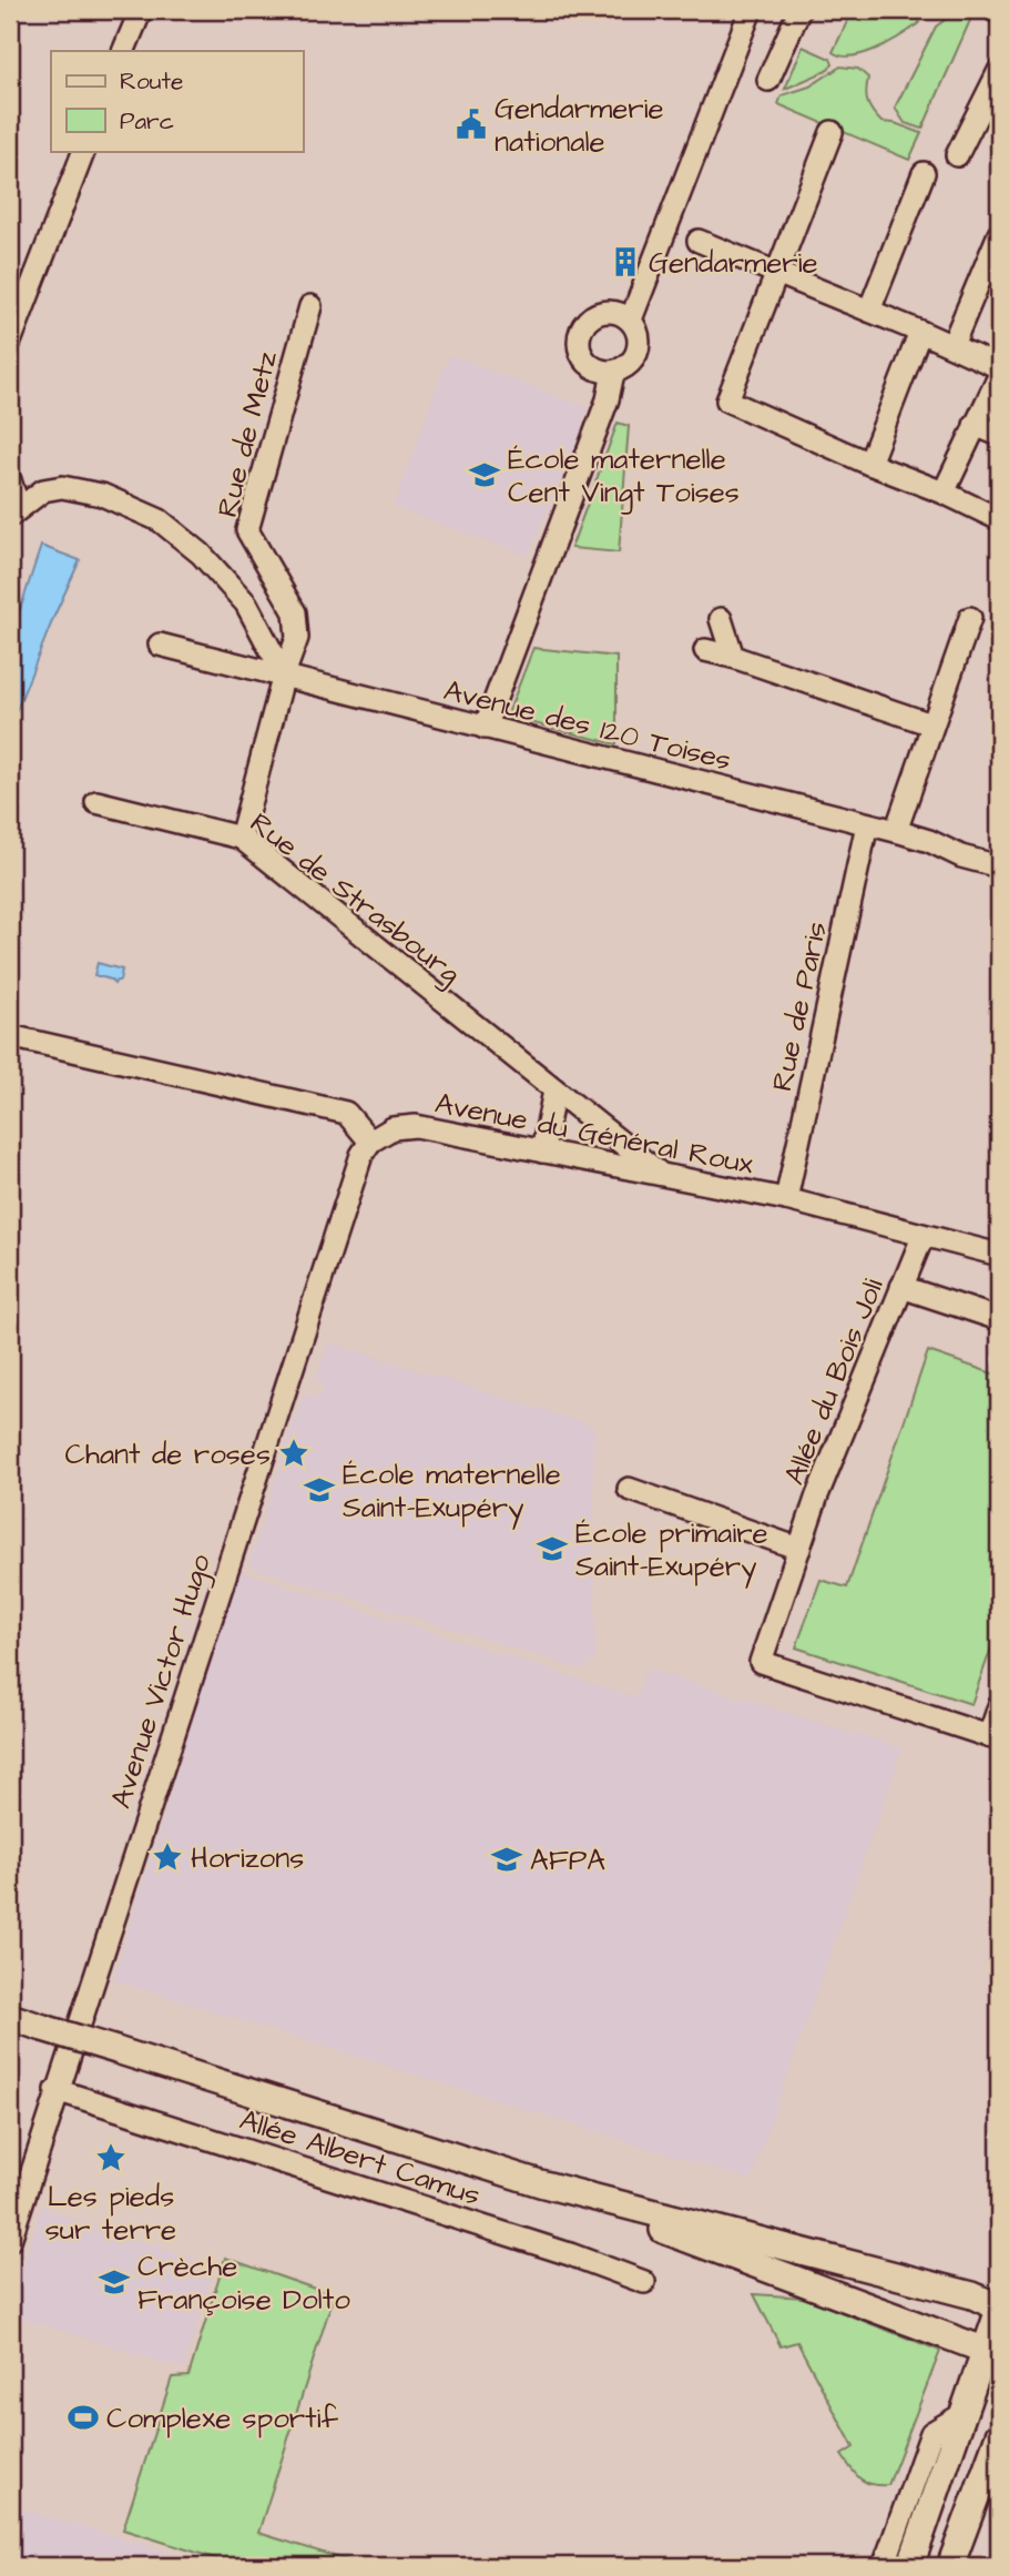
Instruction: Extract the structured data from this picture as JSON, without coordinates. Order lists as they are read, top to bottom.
{
  "streets": {
    "street": [
      "Rue de Metz",
      "Avenue des 120 Toises",
      "Rue de Strasbourg",
      "Rue de Paris",
      "Avenue du Général Roux",
      "Allée du Bois Joli",
      "Avenue Victor Hugo",
      "Allée Albert Camus"
    ]
  },
  "crossings": [
    ["Rue de Metz", "Avenue des 120 Toises"],
    ["Rue de Metz", "Rue de Strasbourg"],
    ["Avenue des 120 Toises", "Rue de Paris"],
    ["Rue de Strasbourg", "Avenue du Général Roux"],
    ["Rue de Paris", "Avenue du Général Roux"],
    ["Avenue du Général Roux", "Allée du Bois Joli"],
    ["Avenue du Général Roux", "Avenue Victor Hugo"],
    ["Avenue Victor Hugo", "Allée Albert Camus"]
  ],
  "places": {
    "public building": ["Gendarmerie nationale"],
    "building": ["Gendarmerie"],
    "school or university": [
      "École maternelle Cent Vingt Toises",
      "École maternelle Saint-Exupéry",
      "École primaire Saint-Exupéry",
      "AFPA",
      "Crèche Françoise Dolto"
    ],
    "place": ["Chant de roses", "Horizons", "Les pieds sur terre"],
    "sports": ["Complexe sportif"]
  },
  "legend": ["Route", "Parc"]
}
